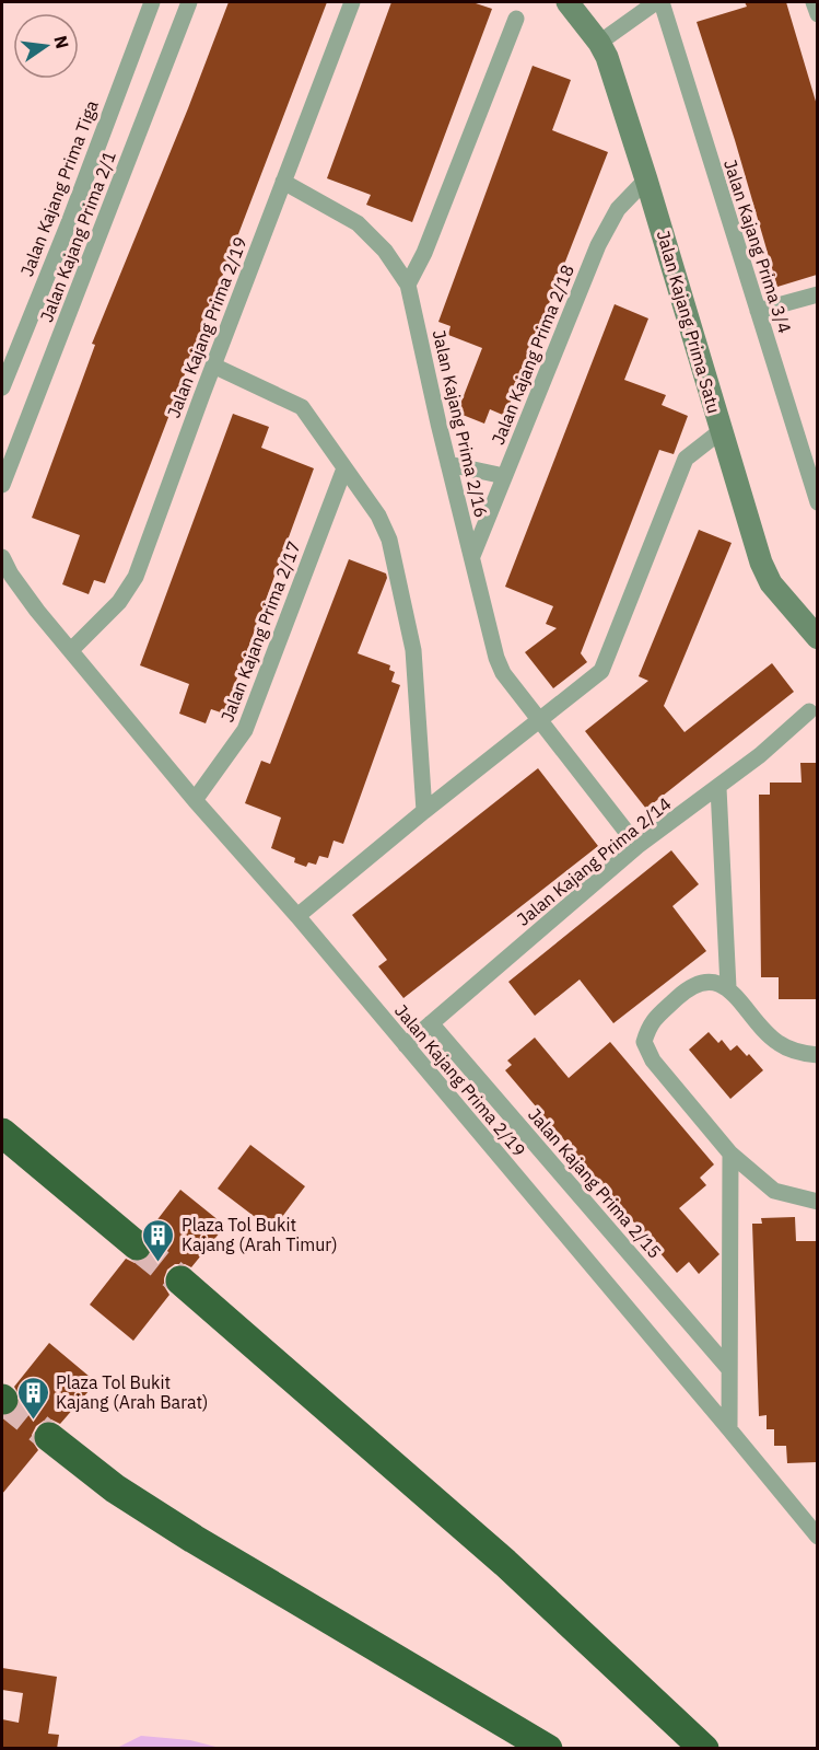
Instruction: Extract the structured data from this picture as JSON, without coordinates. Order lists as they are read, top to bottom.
{
  "streets": {
    "street": [
      "Jalan Kajang Prima Tiga",
      "Jalan Kajang Prima 2/1",
      "Jalan Kajang Prima 3/4",
      "Jalan Kajang Prima Satu",
      "Jalan Kajang Prima 2/19",
      "Jalan Kajang Prima 2/18",
      "Jalan Kajang Prima 2/16",
      "Jalan Kajang Prima 2/17",
      "Jalan Kajang Prima 2/14",
      "Jalan Kajang Prima 2/15"
    ]
  },
  "crossings": [
    ["Jalan Kajang Prima Satu", "Jalan Kajang Prima 2/18"],
    ["Jalan Kajang Prima 2/19", "Jalan Kajang Prima 2/16"],
    ["Jalan Kajang Prima 2/19", "Jalan Kajang Prima 2/17"],
    ["Jalan Kajang Prima 2/19", "Jalan Kajang Prima 2/14"],
    ["Jalan Kajang Prima 2/18", "Jalan Kajang Prima 2/16"],
    ["Jalan Kajang Prima 2/16", "Jalan Kajang Prima 2/14"],
    ["Jalan Kajang Prima 2/14", "Jalan Kajang Prima 2/15"]
  ],
  "places": {
    "building": ["Plaza Tol Bukit Kajang (Arah Timur)", "Plaza Tol Bukit Kajang (Arah Barat)"]
  },
  "north": "right"
}
